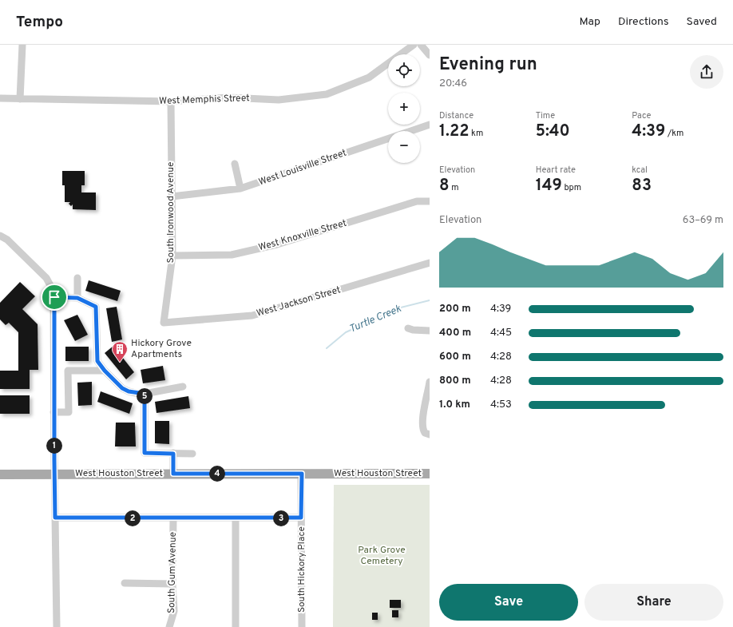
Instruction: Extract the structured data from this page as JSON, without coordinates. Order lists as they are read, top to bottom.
{
  "streets": {
    "main road": ["West Houston Street"],
    "street": [
      "West Memphis Street",
      "West Louisville Street",
      "South Ironwood Avenue",
      "West Knoxville Street",
      "West Jackson Street",
      "South Hickory Place",
      "South Gum Avenue"
    ]
  },
  "crossings": [
    ["West Memphis Street", "South Ironwood Avenue"],
    ["West Louisville Street", "South Ironwood Avenue"],
    ["South Ironwood Avenue", "West Knoxville Street"],
    ["South Ironwood Avenue", "West Jackson Street"],
    ["West Houston Street", "South Hickory Place"]
  ],
  "water": ["Turtle Creek"],
  "parks": ["Park Grove Cemetery"],
  "places": {
    "building": ["Hickory Grove Apartments"]
  },
  "page": {
    "header": "Tempo",
    "nav": ["Map", "Directions", "Saved"],
    "heading": ["Evening run", "20:46"],
    "map_buttons": ["+", "−"],
    "stats": [
      ["Distance", "1.22 km"],
      ["Time", "5:40"],
      ["Pace", "4:39 /km"],
      ["Elevation", "8 m"],
      ["Heart rate", "149 bpm"],
      ["kcal", "83"]
    ],
    "chart": ["Elevation", "63–69 m"],
    "list": [
      {
        "name": "200 m",
        "note": "4:39"
      },
      {
        "name": "400 m",
        "note": "4:45"
      },
      {
        "name": "600 m",
        "note": "4:28"
      },
      {
        "name": "800 m",
        "note": "4:28"
      },
      {
        "name": "1.0 km",
        "note": "4:53"
      }
    ],
    "pins": [
      "5",
      "1",
      "4",
      "2",
      "3"
    ],
    "buttons": ["Save", "Share"]
  }
}
